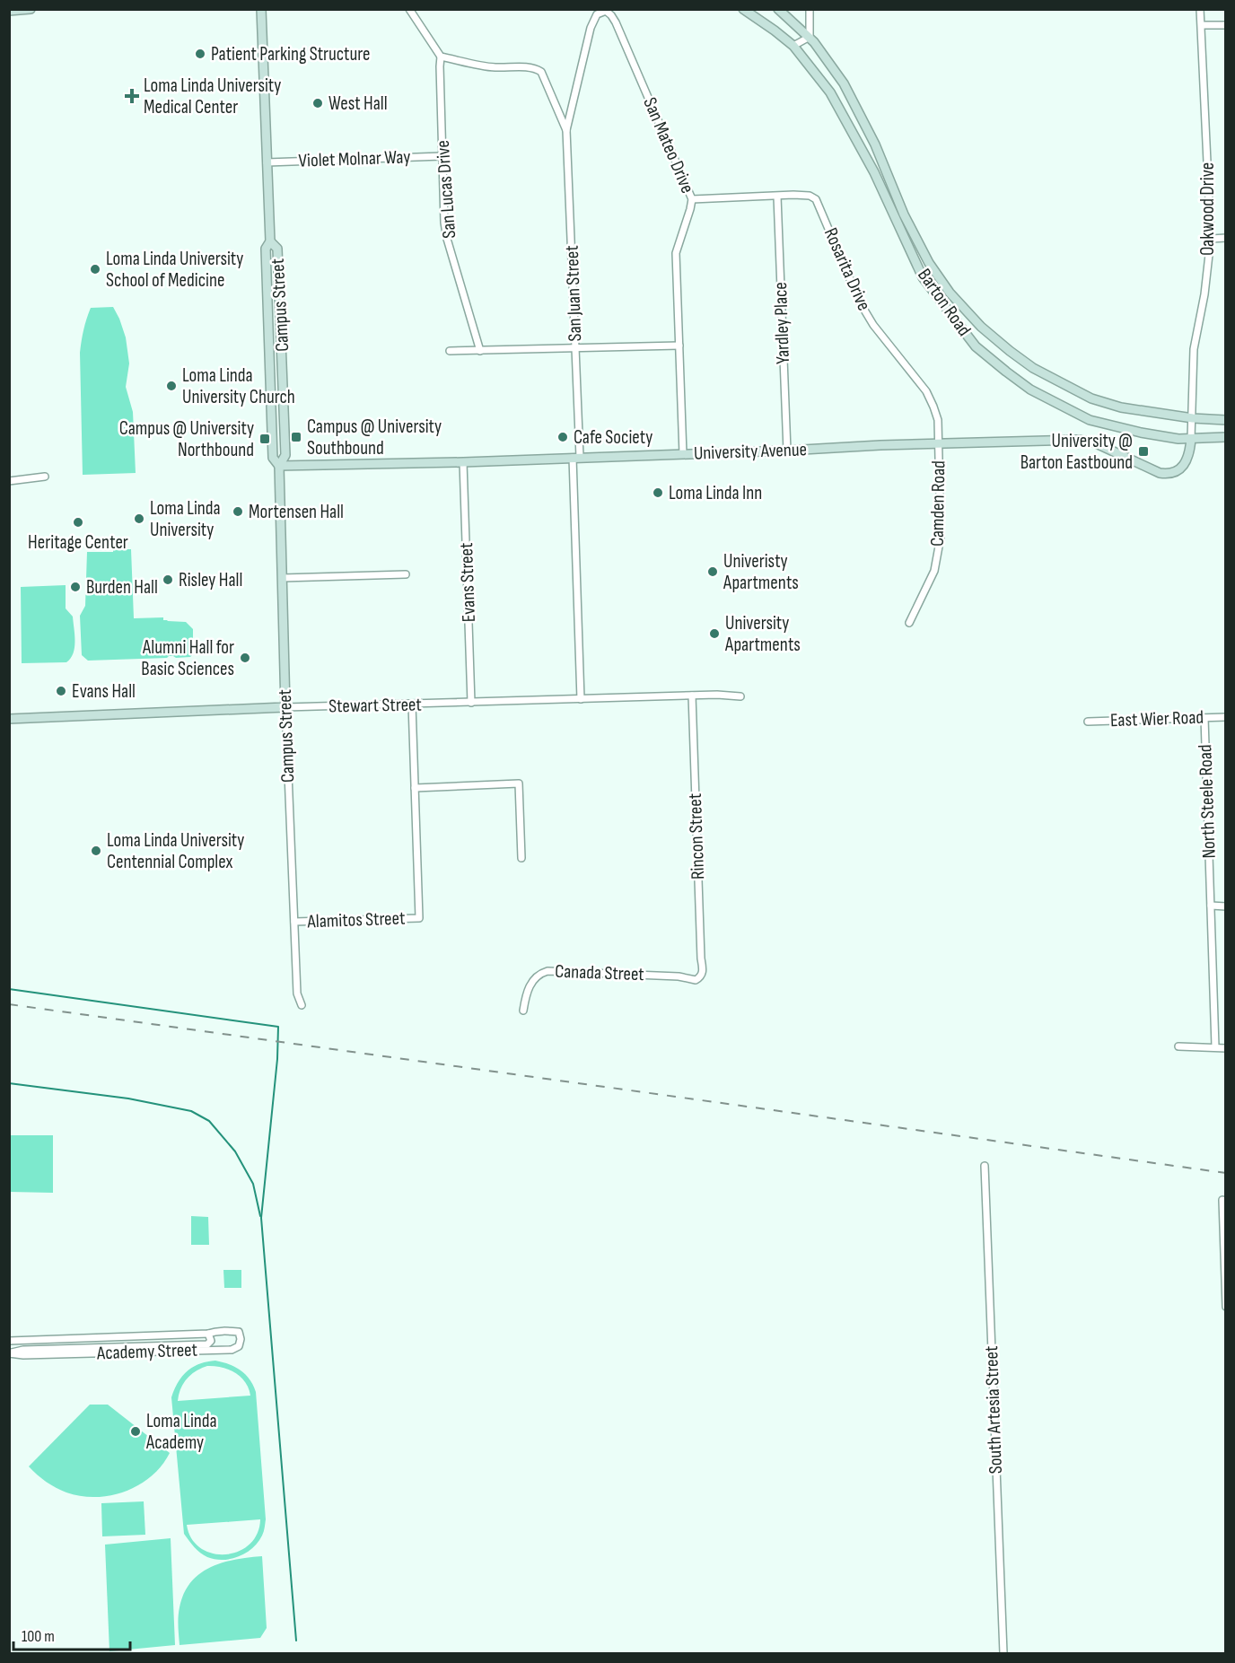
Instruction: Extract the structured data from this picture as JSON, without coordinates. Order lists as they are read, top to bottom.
{
  "streets": {
    "street": [
      "San Mateo Drive",
      "Violet Molnar Way",
      "San Lucas Drive",
      "Oakwood Drive",
      "Rosarita Drive",
      "San Juan Street",
      "Barton Road",
      "Campus Street",
      "Yardley Place",
      "University Avenue",
      "Camden Road",
      "Evans Street",
      "Stewart Street",
      "East Wier Road",
      "North Steele Road",
      "Rincon Street",
      "Alamitos Street",
      "Canada Street",
      "Academy Street",
      "South Artesia Street"
    ]
  },
  "crossings": [
    ["San Mateo Drive", "Rosarita Drive"],
    ["San Mateo Drive", "San Juan Street"],
    ["San Mateo Drive", "University Avenue"],
    ["Violet Molnar Way", "San Lucas Drive"],
    ["Violet Molnar Way", "Campus Street"],
    ["San Lucas Drive", "San Juan Street"],
    ["Oakwood Drive", "Barton Road"],
    ["Oakwood Drive", "University Avenue"],
    ["Rosarita Drive", "Yardley Place"],
    ["Rosarita Drive", "University Avenue"],
    ["Rosarita Drive", "Camden Road"],
    ["San Juan Street", "University Avenue"],
    ["San Juan Street", "Stewart Street"],
    ["Barton Road", "University Avenue"],
    ["Campus Street", "University Avenue"],
    ["Campus Street", "Stewart Street"],
    ["Campus Street", "Alamitos Street"],
    ["Yardley Place", "University Avenue"],
    ["University Avenue", "Camden Road"],
    ["University Avenue", "Evans Street"],
    ["Evans Street", "Stewart Street"],
    ["Stewart Street", "Rincon Street"],
    ["East Wier Road", "North Steele Road"],
    ["Rincon Street", "Canada Street"]
  ],
  "places": {
    "other": [
      "Patient Parking Structure",
      "West Hall",
      "Loma Linda University School of Medicine",
      "Loma Linda University Church",
      "Cafe Society",
      "Loma Linda Inn",
      "Mortensen Hall",
      "Loma Linda University",
      "Heritage Center",
      "Univeristy Apartments",
      "Risley Hall",
      "Burden Hall",
      "University Apartments",
      "Alumni Hall for Basic Sciences",
      "Evans Hall",
      "Loma Linda University Centennial Complex",
      "Loma Linda Academy"
    ],
    "health": ["Loma Linda University Medical Center"],
    "transit": ["Campus @ University Southbound", "Campus @ University Northbound", "University @ Barton Eastbound"]
  },
  "scale_bar": "100 m"
}
